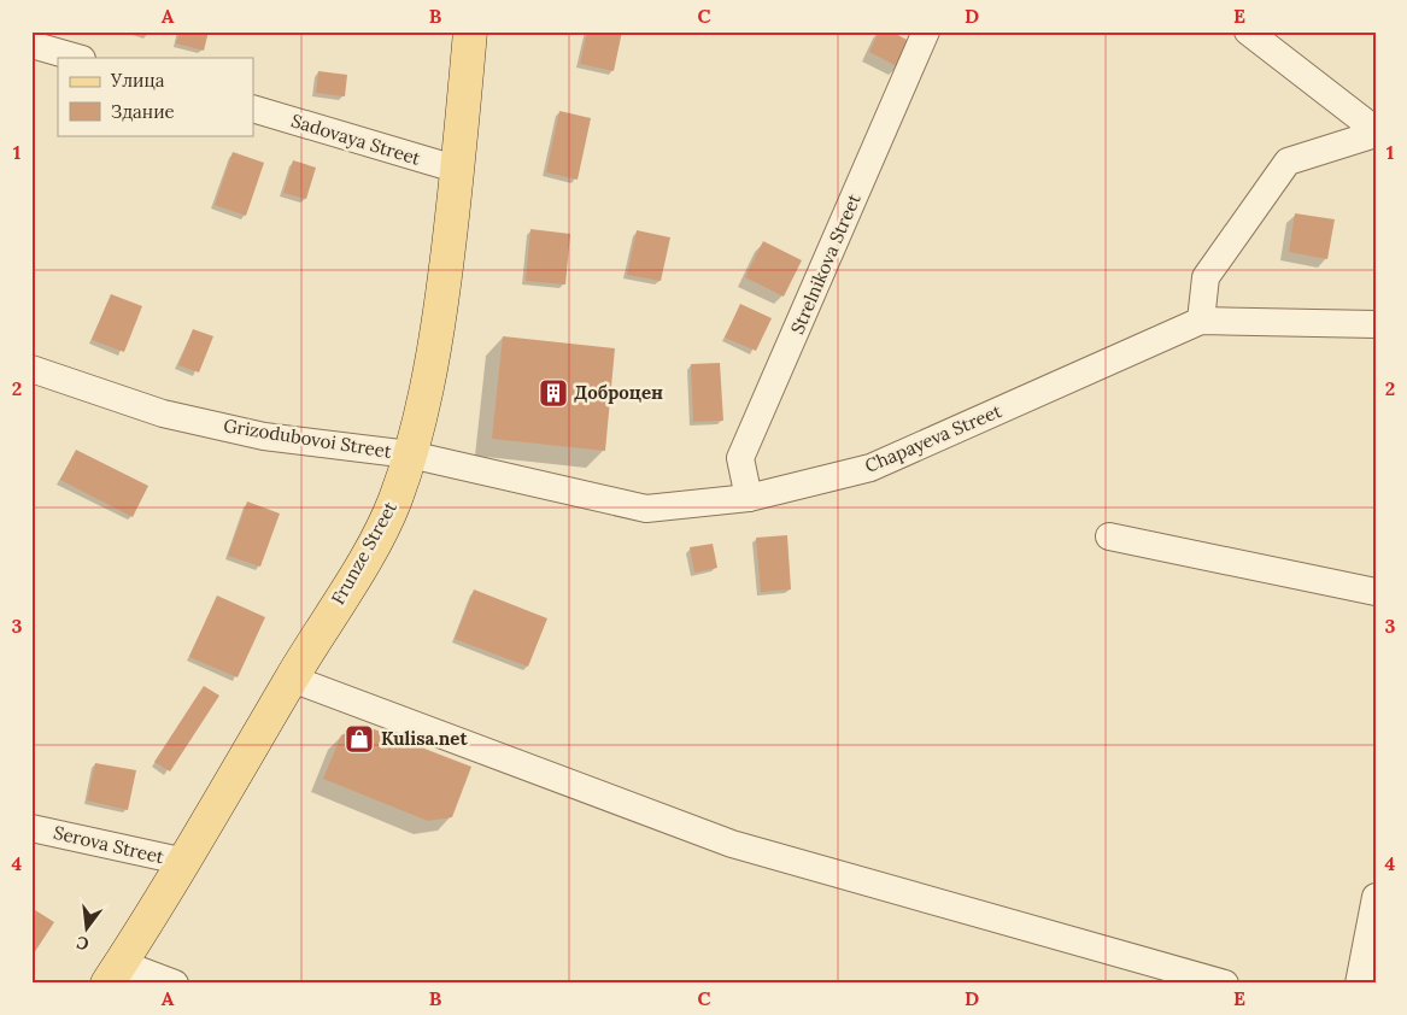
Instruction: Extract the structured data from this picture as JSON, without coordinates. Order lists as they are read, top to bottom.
{
  "streets": {
    "main road": ["Frunze Street"],
    "street": [
      "Sadovaya Street",
      "Strelnikova Street",
      "Grizodubovoi Street",
      "Chapayeva Street",
      "Serova Street"
    ]
  },
  "crossings": [
    ["Sadovaya Street", "Frunze Street"],
    ["Strelnikova Street", "Chapayeva Street"],
    ["Grizodubovoi Street", "Chapayeva Street"],
    ["Grizodubovoi Street", "Frunze Street"],
    ["Chapayeva Street", "Frunze Street"],
    ["Frunze Street", "Serova Street"]
  ],
  "places": {
    "building": ["Доброцен"],
    "shop": ["Kulisa.net"]
  },
  "legend": ["Улица", "Здание"],
  "north": "bottom",
  "grid": {
    "columns": [
      "A",
      "B",
      "C",
      "D",
      "E"
    ],
    "rows": [
      "1",
      "2",
      "3",
      "4"
    ]
  }
}
